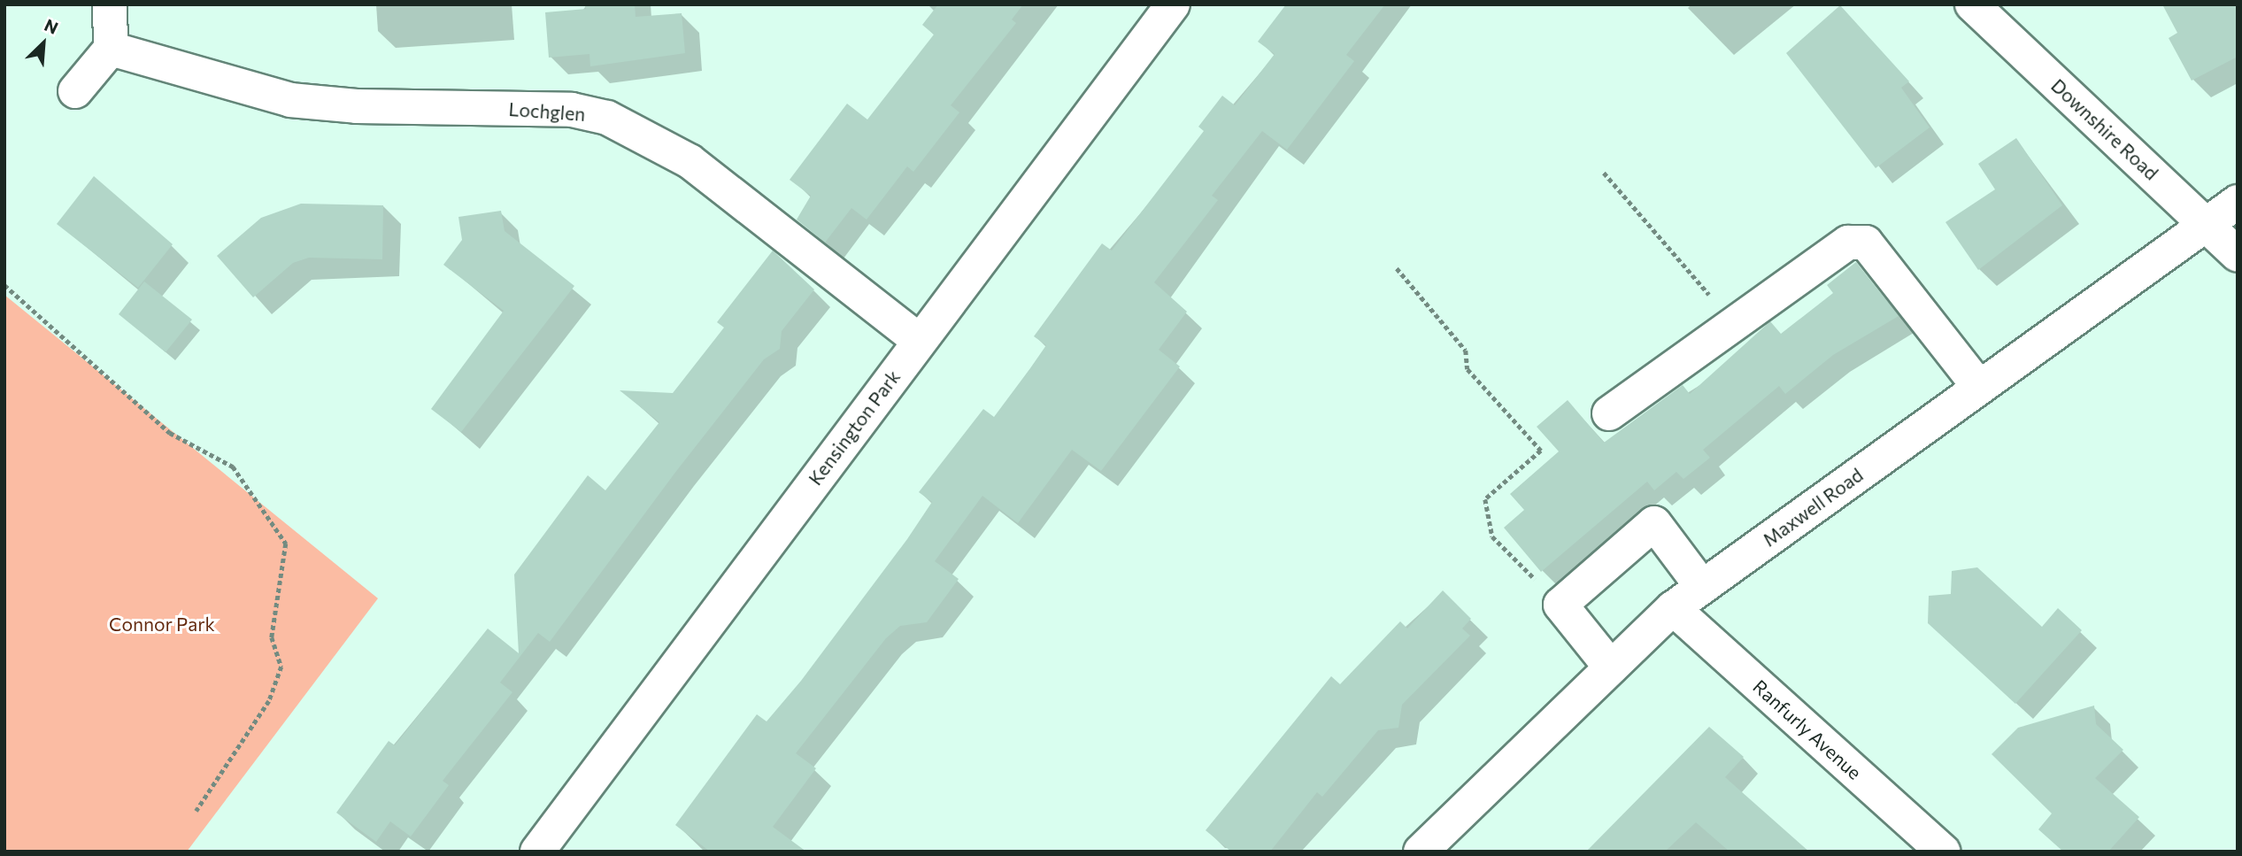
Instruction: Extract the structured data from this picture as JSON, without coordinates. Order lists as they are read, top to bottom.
{
  "streets": {
    "street": [
      "Lochglen",
      "Downshire Road",
      "Kensington Park",
      "Maxwell Road",
      "Ranfurly Avenue"
    ]
  },
  "crossings": [
    ["Lochglen", "Kensington Park"],
    ["Downshire Road", "Maxwell Road"],
    ["Maxwell Road", "Ranfurly Avenue"]
  ],
  "parks": ["Connor Park"],
  "north": "top right"
}
